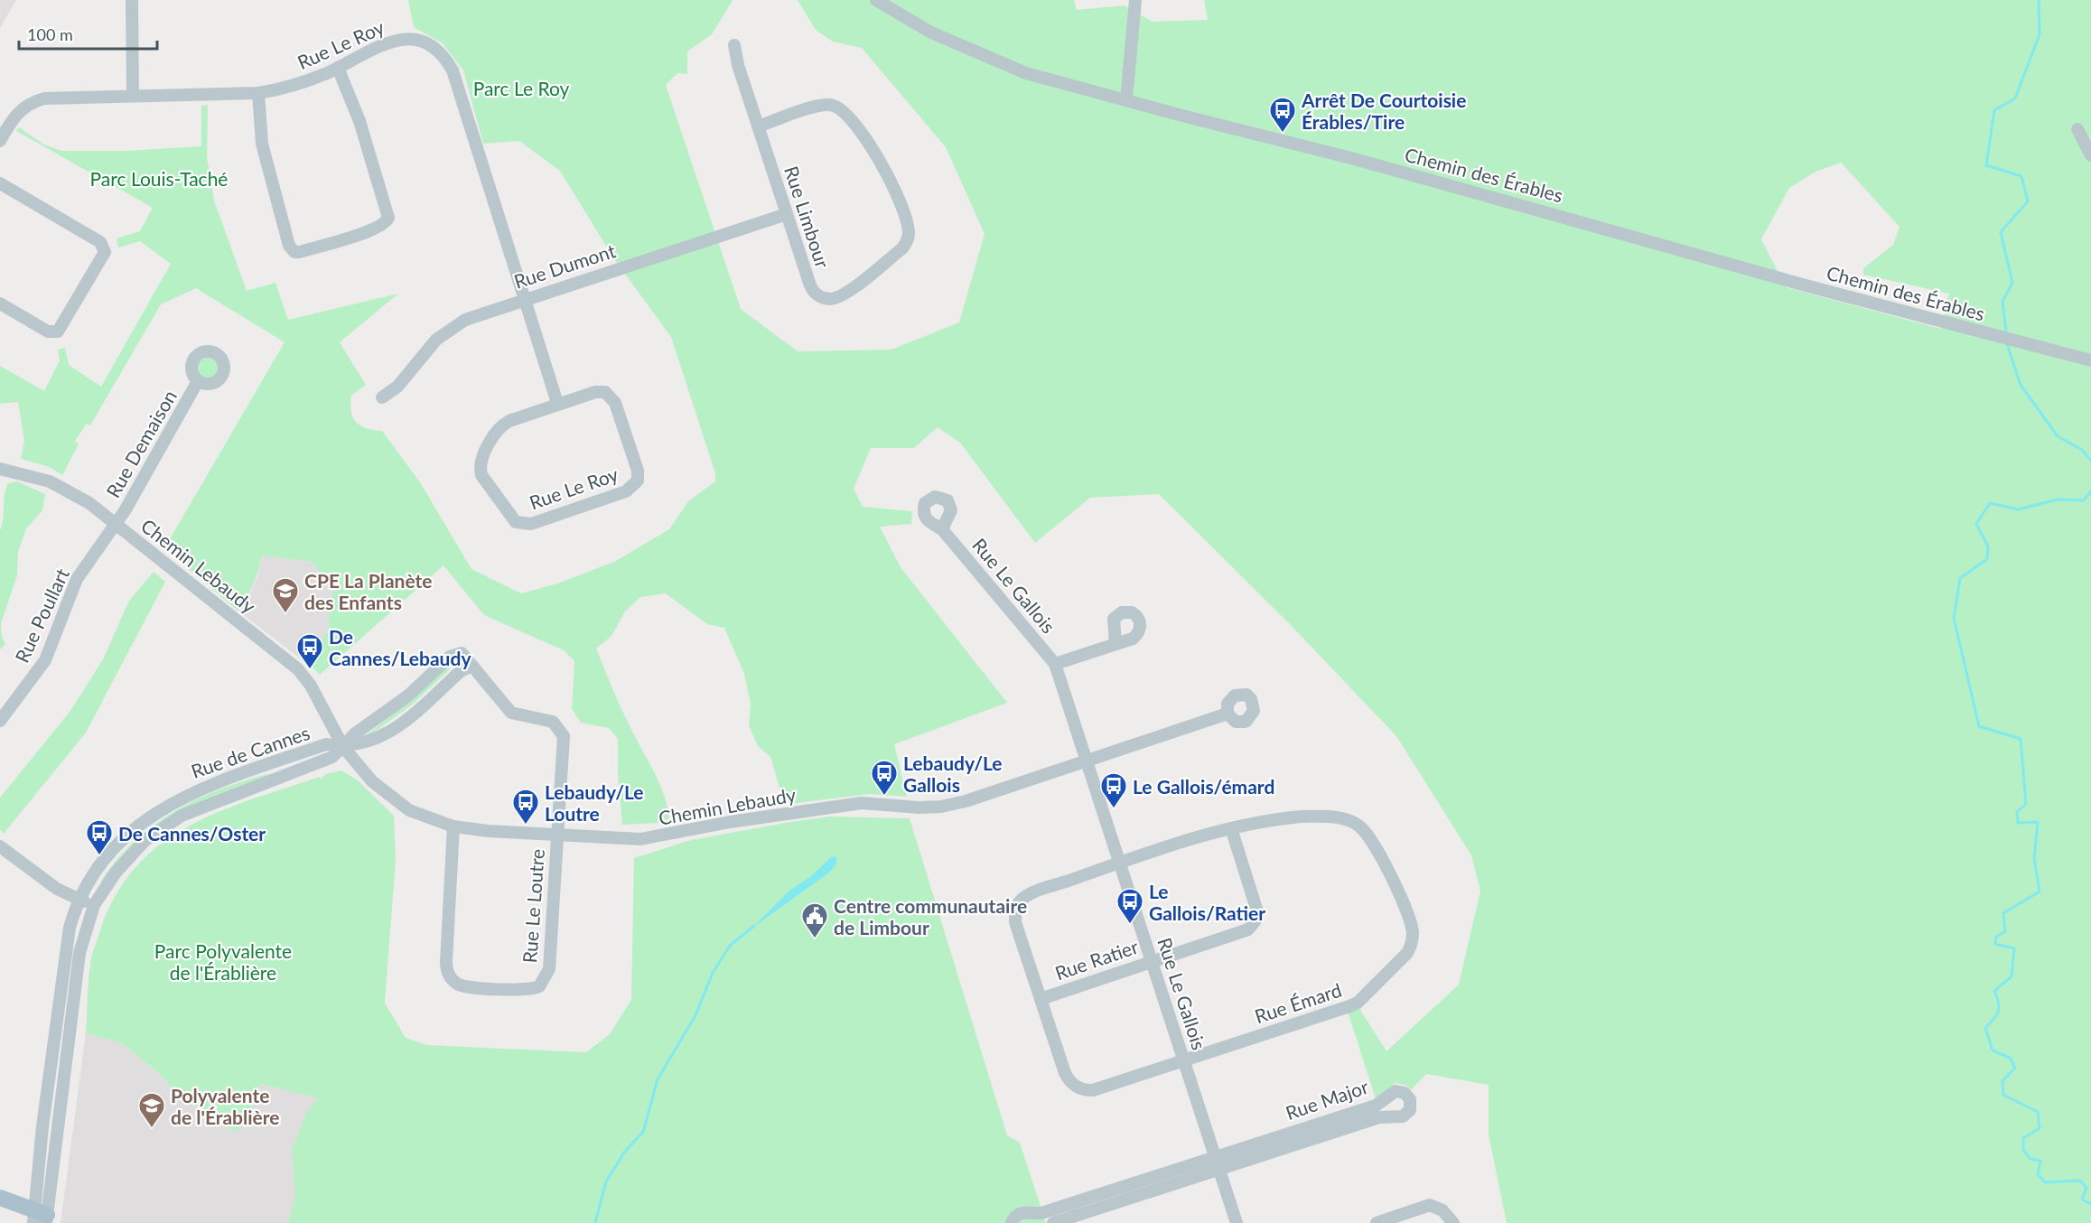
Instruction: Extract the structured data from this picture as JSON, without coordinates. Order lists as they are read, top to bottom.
{
  "streets": {
    "street": [
      "Rue Le Roy",
      "Chemin des Érables",
      "Rue Limbour",
      "Rue Dumont",
      "Rue Demaison",
      "Chemin Lebaudy",
      "Rue Le Gallois",
      "Rue Poullart",
      "Rue de Cannes",
      "Rue Le Loutre",
      "Rue Ratier",
      "Rue Émard",
      "Rue Major"
    ]
  },
  "crossings": [
    ["Rue Le Roy", "Rue Dumont"],
    ["Rue Limbour", "Rue Dumont"],
    ["Rue Demaison", "Chemin Lebaudy"],
    ["Rue Demaison", "Rue Poullart"],
    ["Chemin Lebaudy", "Rue Le Gallois"],
    ["Chemin Lebaudy", "Rue Poullart"],
    ["Chemin Lebaudy", "Rue de Cannes"],
    ["Chemin Lebaudy", "Rue Le Loutre"],
    ["Rue Le Gallois", "Rue Ratier"],
    ["Rue Le Gallois", "Rue Émard"],
    ["Rue Le Gallois", "Rue Major"],
    ["Rue de Cannes", "Rue Le Loutre"],
    ["Rue Ratier", "Rue Émard"]
  ],
  "parks": ["Parc Le Roy", "Parc Louis-Taché", "Parc Polyvalente de l'Érablière"],
  "places": {
    "bus stop": [
      "Arrêt De Courtoisie Érables/Tire",
      "De Cannes/Lebaudy",
      "Lebaudy/Le Gallois",
      "Le Gallois/émard",
      "Lebaudy/Le Loutre",
      "De Cannes/Oster",
      "Le Gallois/Ratier"
    ],
    "school or university": ["CPE La Planète des Enfants", "Polyvalente de l'Érablière"],
    "public building": ["Centre communautaire de Limbour"]
  },
  "scale_bar": "100 m"
}
